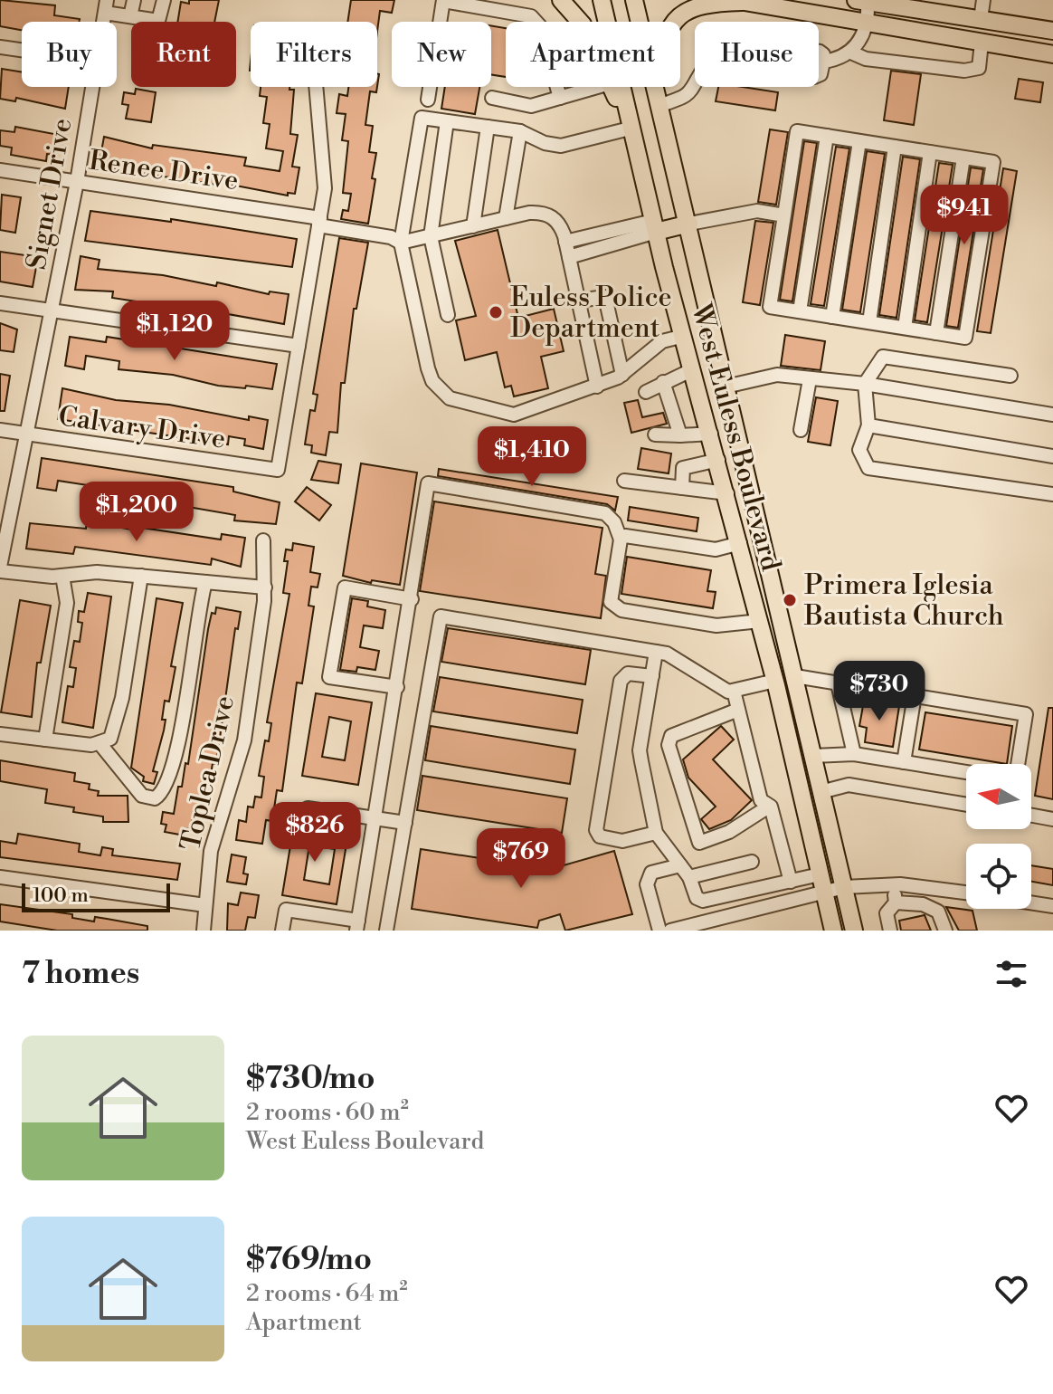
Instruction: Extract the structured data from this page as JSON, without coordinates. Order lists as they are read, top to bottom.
{
  "streets": {
    "main road": ["West Euless Boulevard"],
    "street": [
      "Renee Drive",
      "Signet Drive",
      "Calvary Drive",
      "Toplea Drive"
    ]
  },
  "crossings": [
    ["Renee Drive", "Signet Drive"],
    ["Signet Drive", "Calvary Drive"]
  ],
  "places": ["Euless Police Department", "Primera Iglesia Bautista Church"],
  "scale_bar": "100 m",
  "north": "left",
  "page": {
    "chip": [
      "Buy",
      "Rent",
      "Filters",
      "New",
      "Apartment",
      "House"
    ],
    "price": [
      "$941",
      "$1,120",
      "$1,410",
      "$1,200",
      "$730",
      "$826",
      "$769"
    ],
    "scale": "100 m",
    "heading": "7 homes",
    "list": [
      {
        "name": "$730/mo",
        "note": "2 rooms · 60 m² · West Euless Boulevard"
      },
      {
        "name": "$769/mo",
        "note": "2 rooms · 64 m² · Apartment"
      }
    ]
  }
}
